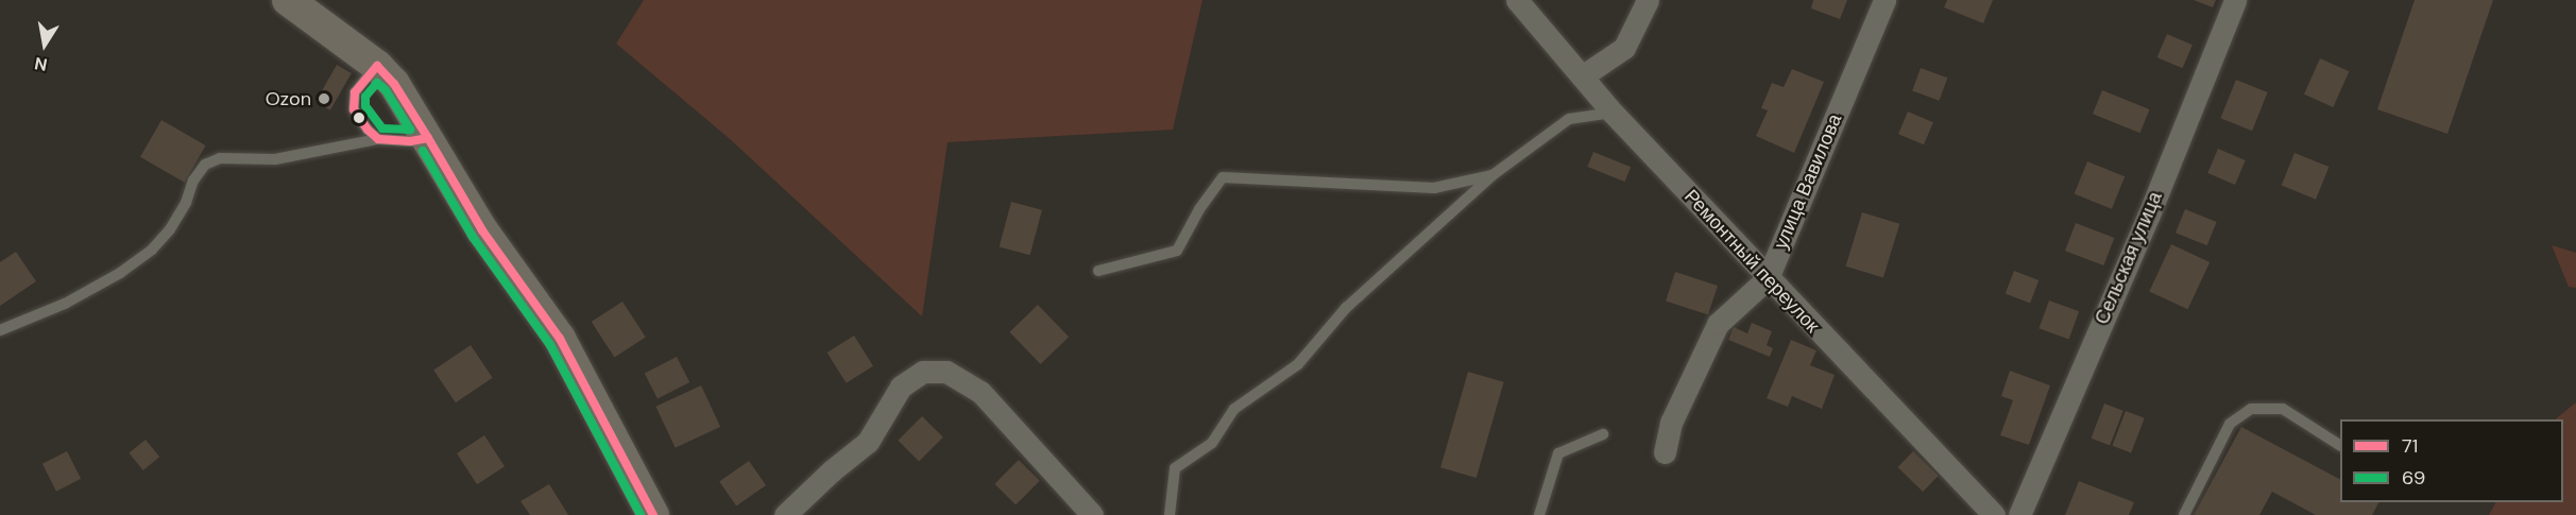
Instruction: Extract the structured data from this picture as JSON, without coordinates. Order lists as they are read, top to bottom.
{
  "streets": {
    "street": ["улица Вавилова", "Сельская улица", "Ремонтный переулок"]
  },
  "crossings": [
    ["улица Вавилова", "Ремонтный переулок"]
  ],
  "places": ["Ozon"],
  "lines": ["transit line 71", "transit line 69"],
  "legend": ["71", "69"],
  "north": "bottom"
}
